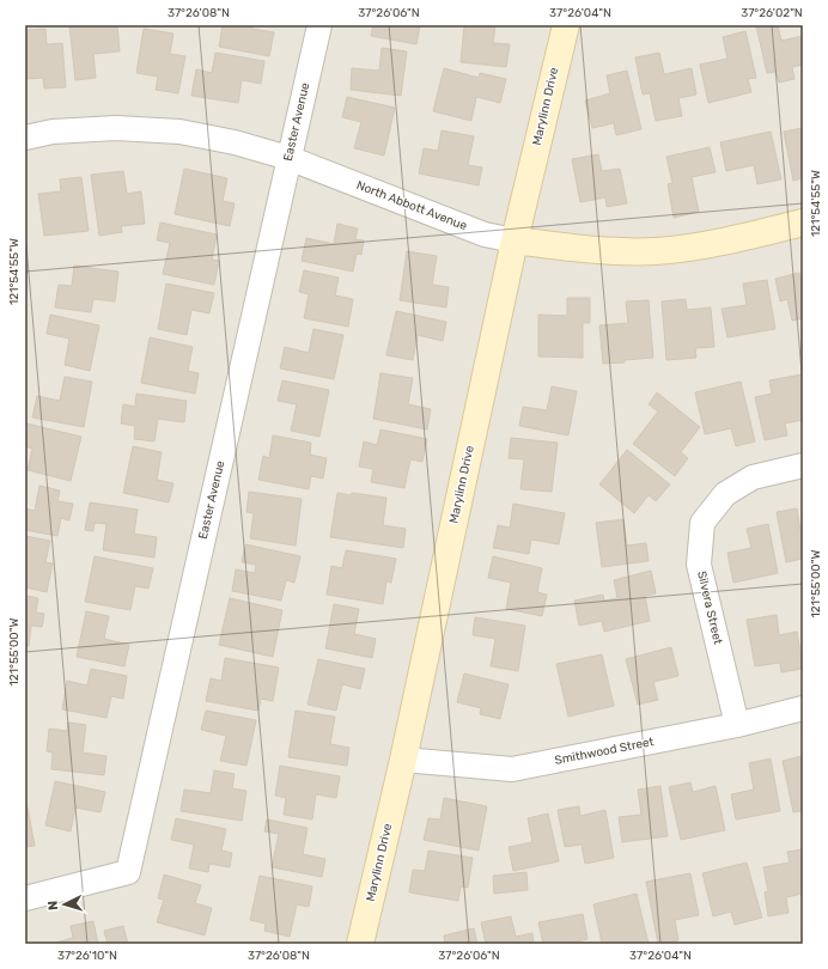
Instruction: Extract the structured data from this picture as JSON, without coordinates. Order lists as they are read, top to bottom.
{
  "streets": {
    "street": [
      "Marylinn Drive",
      "Easter Avenue",
      "North Abbott Avenue",
      "Silvera Street",
      "Smithwood Street"
    ]
  },
  "crossings": [
    ["Marylinn Drive", "North Abbott Avenue"],
    ["Marylinn Drive", "Smithwood Street"],
    ["Easter Avenue", "North Abbott Avenue"],
    ["Silvera Street", "Smithwood Street"]
  ],
  "north": "left",
  "coordinates": [
    "37°26'08\"N",
    "37°26'06\"N",
    "37°26'04\"N",
    "37°26'02\"N",
    "121°54'55\"W",
    "121°55'00\"W",
    "37°26'10\"N"
  ]
}
